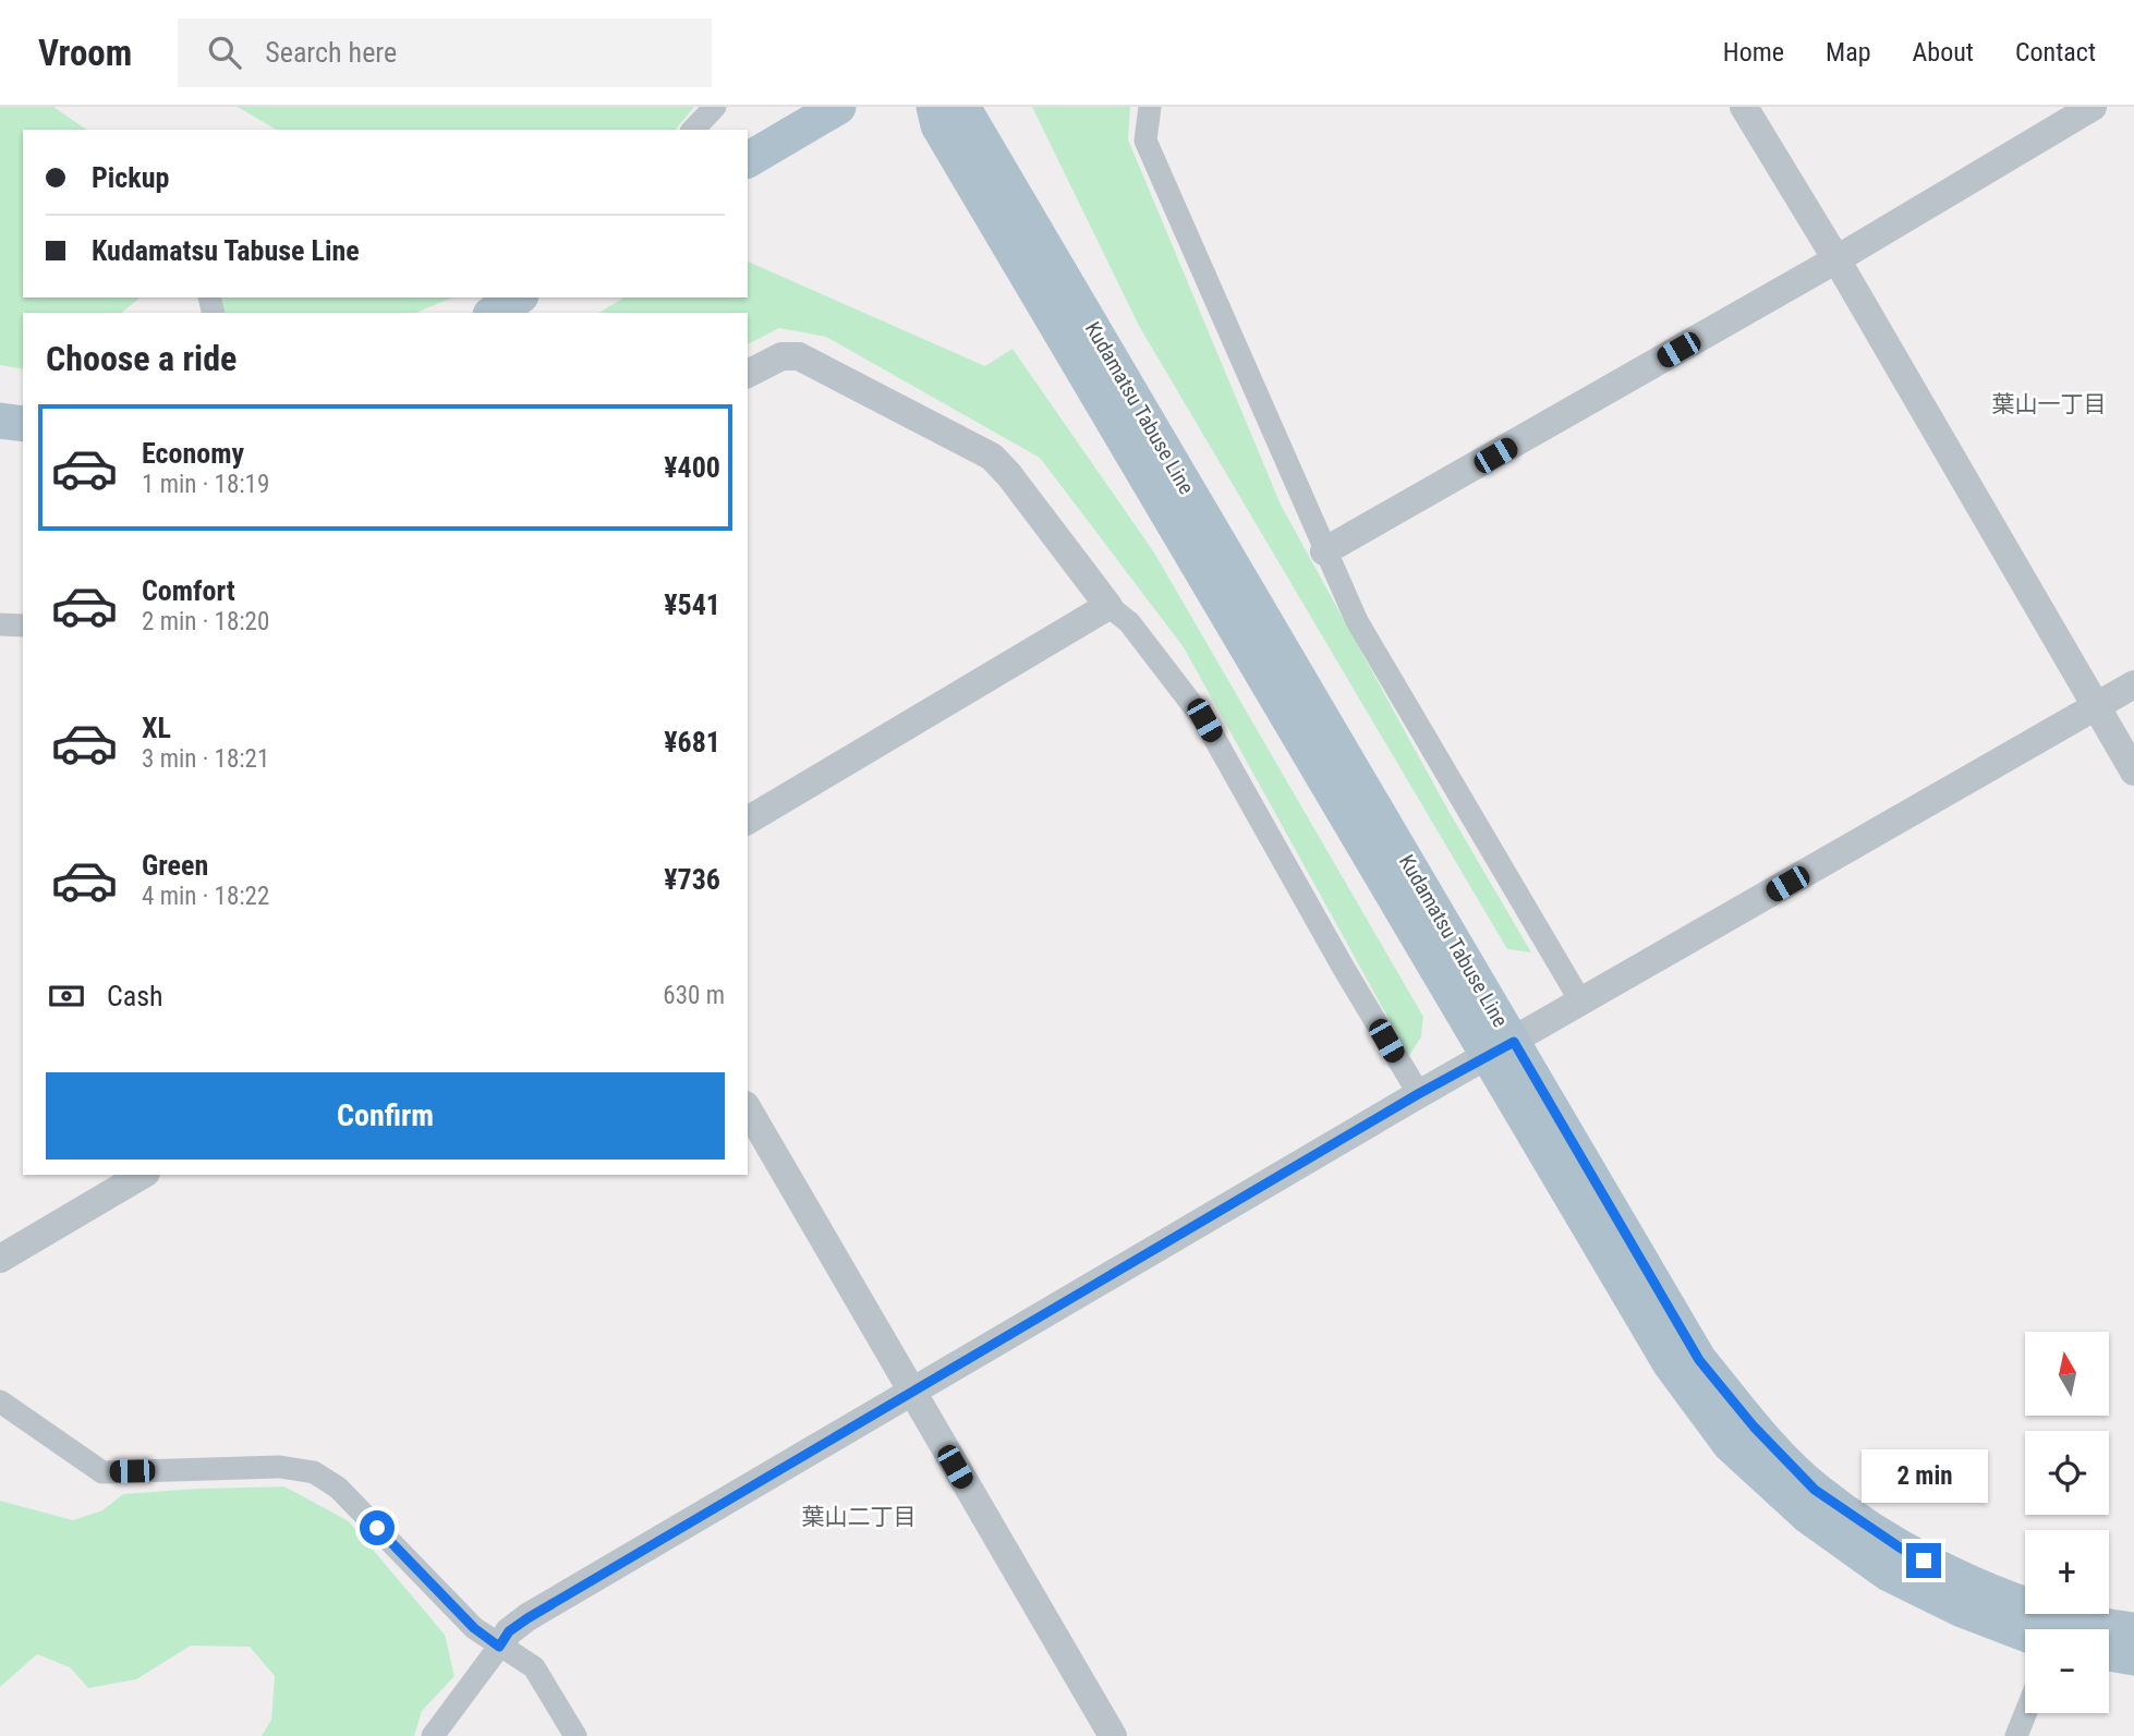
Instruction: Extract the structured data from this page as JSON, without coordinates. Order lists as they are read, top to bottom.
{
  "streets": {
    "main road": ["Kudamatsu Tabuse Line"]
  },
  "districts": ["葉山一丁目", "葉山二丁目"],
  "north": "top",
  "page": {
    "header": "Vroom",
    "search": "Search here",
    "nav": [
      "Home",
      "Map",
      "About",
      "Contact"
    ],
    "banner": ["Pickup", "Kudamatsu Tabuse Line"],
    "heading": "Choose a ride",
    "list": [
      {
        "name": "Economy",
        "note": "1 min · 18:19",
        "value": "¥400"
      },
      {
        "name": "Comfort",
        "note": "2 min · 18:20",
        "value": "¥541"
      },
      {
        "name": "XL",
        "note": "3 min · 18:21",
        "value": "¥681"
      },
      {
        "name": "Green",
        "note": "4 min · 18:22",
        "value": "¥736"
      }
    ],
    "pay": ["Cash", "630 m"],
    "buttons": "Confirm",
    "map_buttons": ["+", "−"],
    "bubble": "2 min"
  }
}
